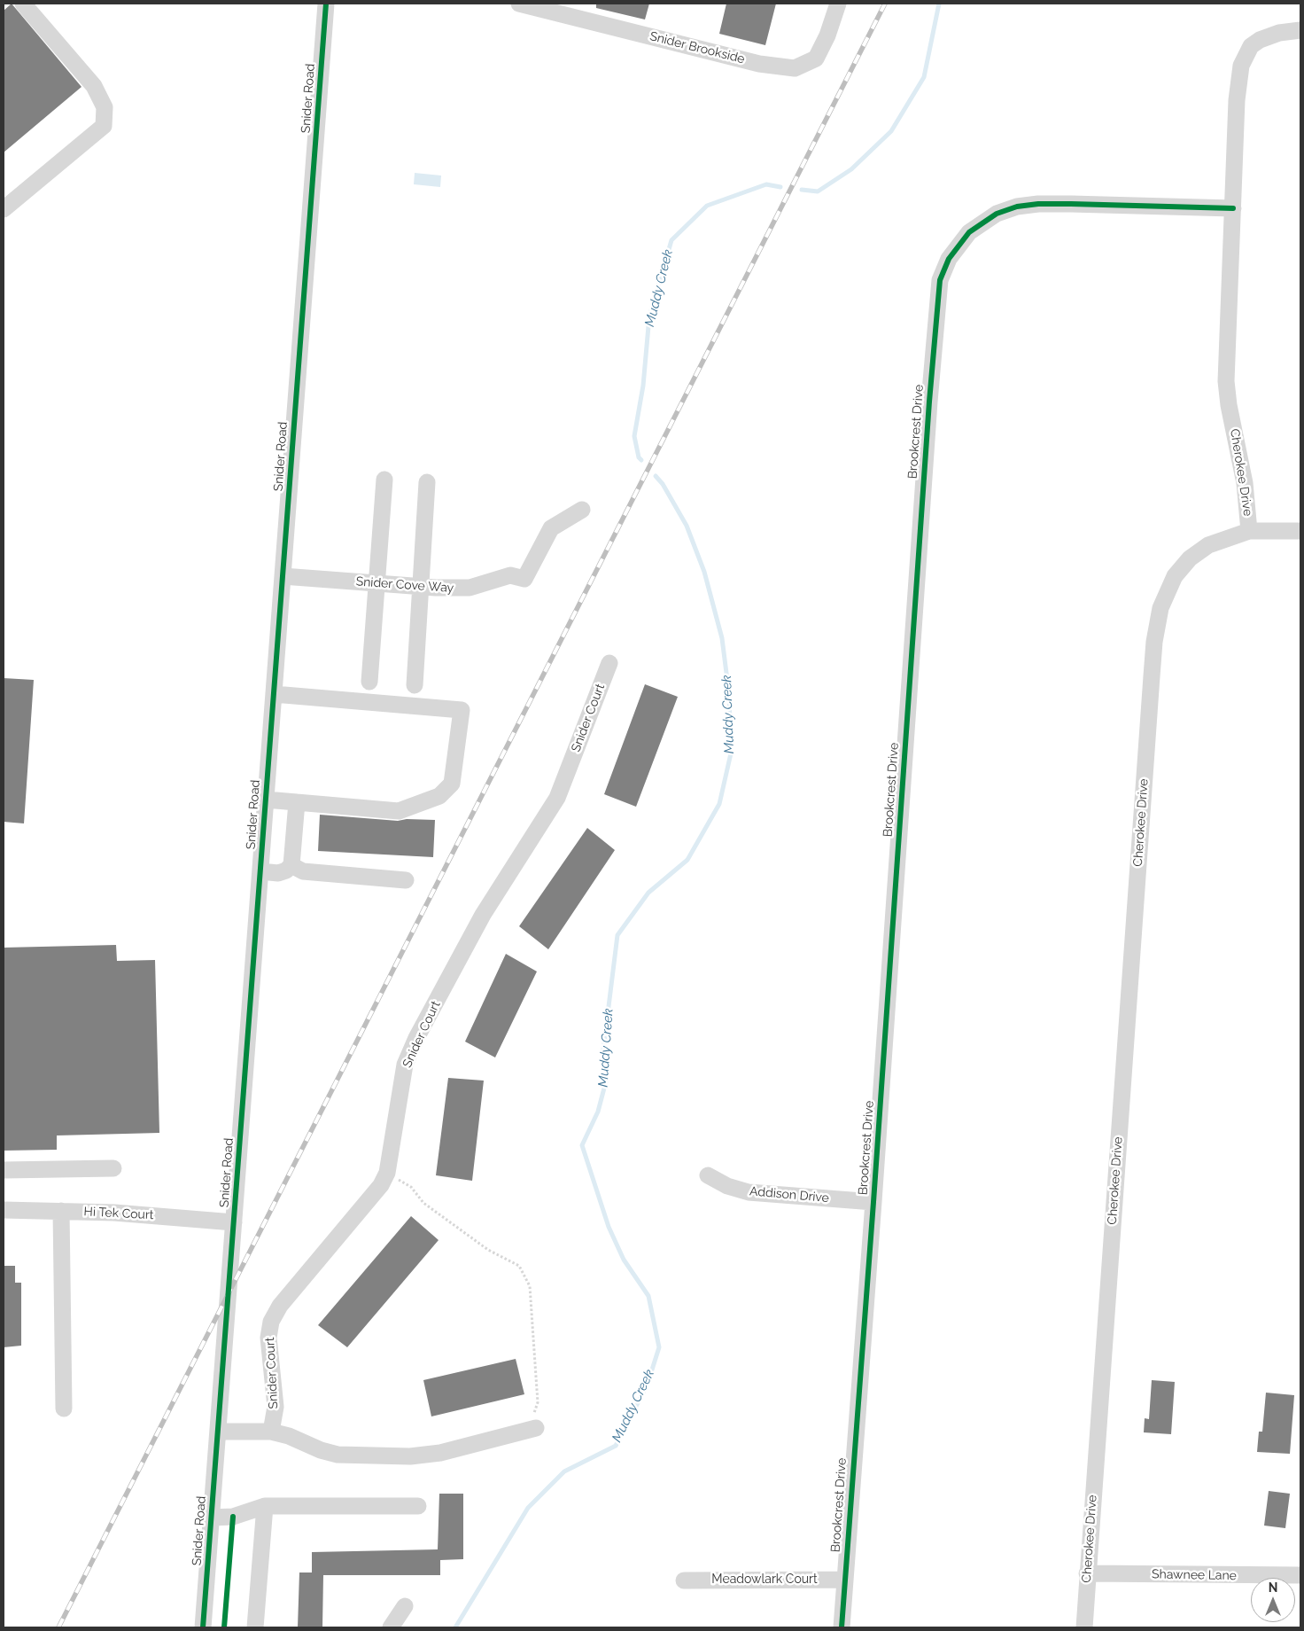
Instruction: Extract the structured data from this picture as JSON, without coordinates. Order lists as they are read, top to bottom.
{
  "streets": {
    "street": [
      "Snider Brookside",
      "Snider Road",
      "Brookcrest Drive",
      "Cherokee Drive",
      "Snider Cove Way",
      "Snider Court",
      "Addison Drive",
      "Hi Tek Court",
      "Shawnee Lane",
      "Meadowlark Court"
    ]
  },
  "crossings": [
    ["Snider Road", "Snider Cove Way"],
    ["Snider Road", "Hi Tek Court"],
    ["Brookcrest Drive", "Cherokee Drive"],
    ["Brookcrest Drive", "Addison Drive"],
    ["Brookcrest Drive", "Meadowlark Court"],
    ["Cherokee Drive", "Shawnee Lane"]
  ],
  "water": ["Muddy Creek"],
  "north": "top"
}
